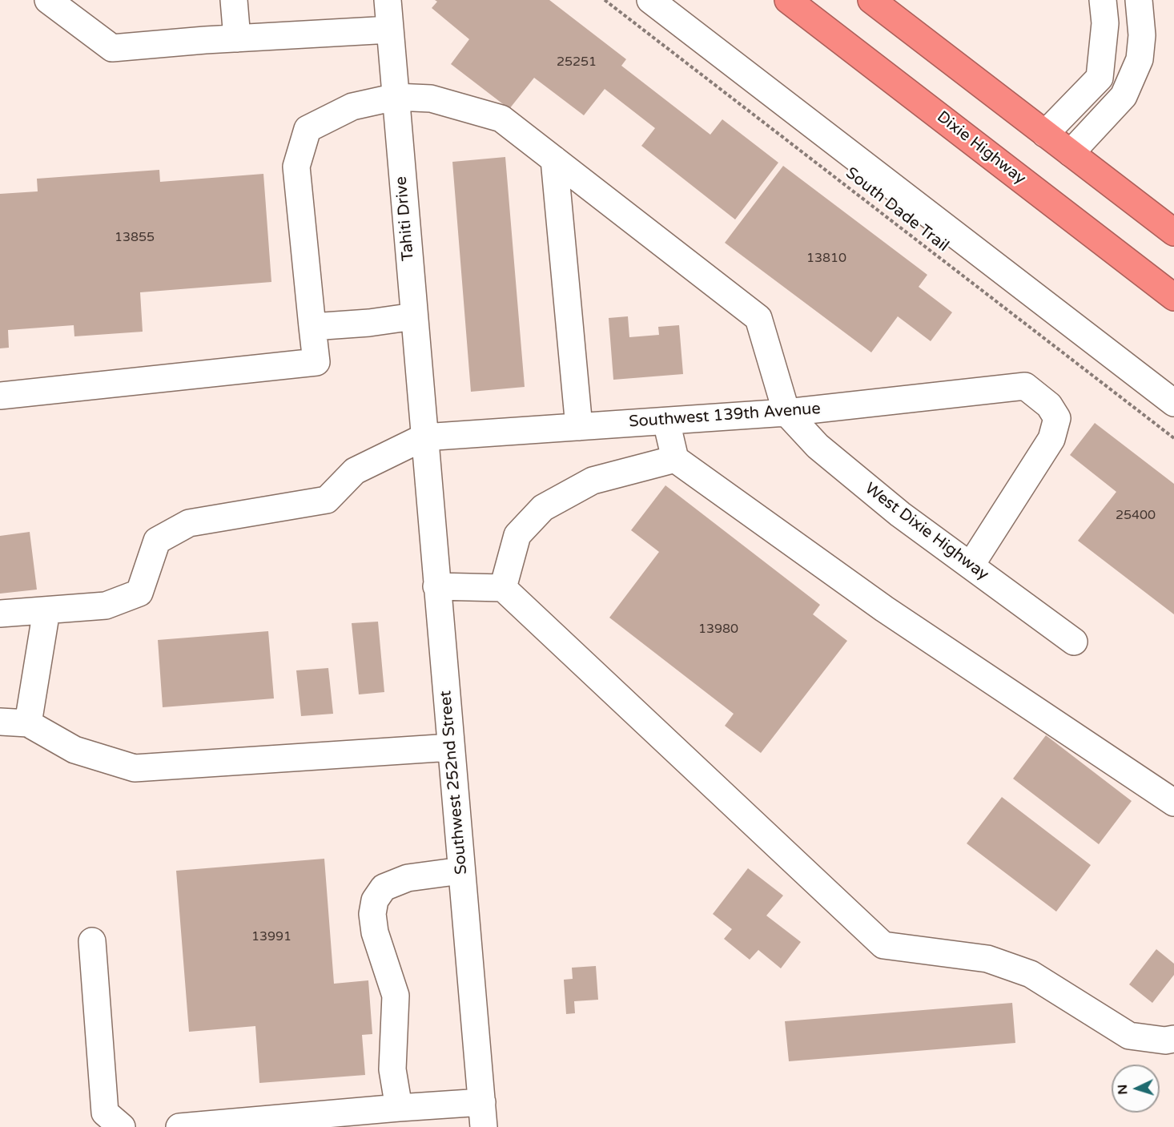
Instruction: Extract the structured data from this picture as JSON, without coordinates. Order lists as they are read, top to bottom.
{
  "streets": {
    "highway": ["Dixie Highway"],
    "street": [
      "Tahiti Drive",
      "Southwest 139th Avenue",
      "West Dixie Highway",
      "Southwest 252nd Street"
    ],
    "path": ["South Dade Trail"]
  },
  "crossings": [
    ["Tahiti Drive", "Southwest 139th Avenue"],
    ["Tahiti Drive", "Southwest 252nd Street"],
    ["Southwest 139th Avenue", "West Dixie Highway"],
    ["Southwest 139th Avenue", "Southwest 252nd Street"]
  ],
  "house_numbers": [
    "25251",
    "13855",
    "13810",
    "25400",
    "13980",
    "13991"
  ],
  "north": "left"
}
